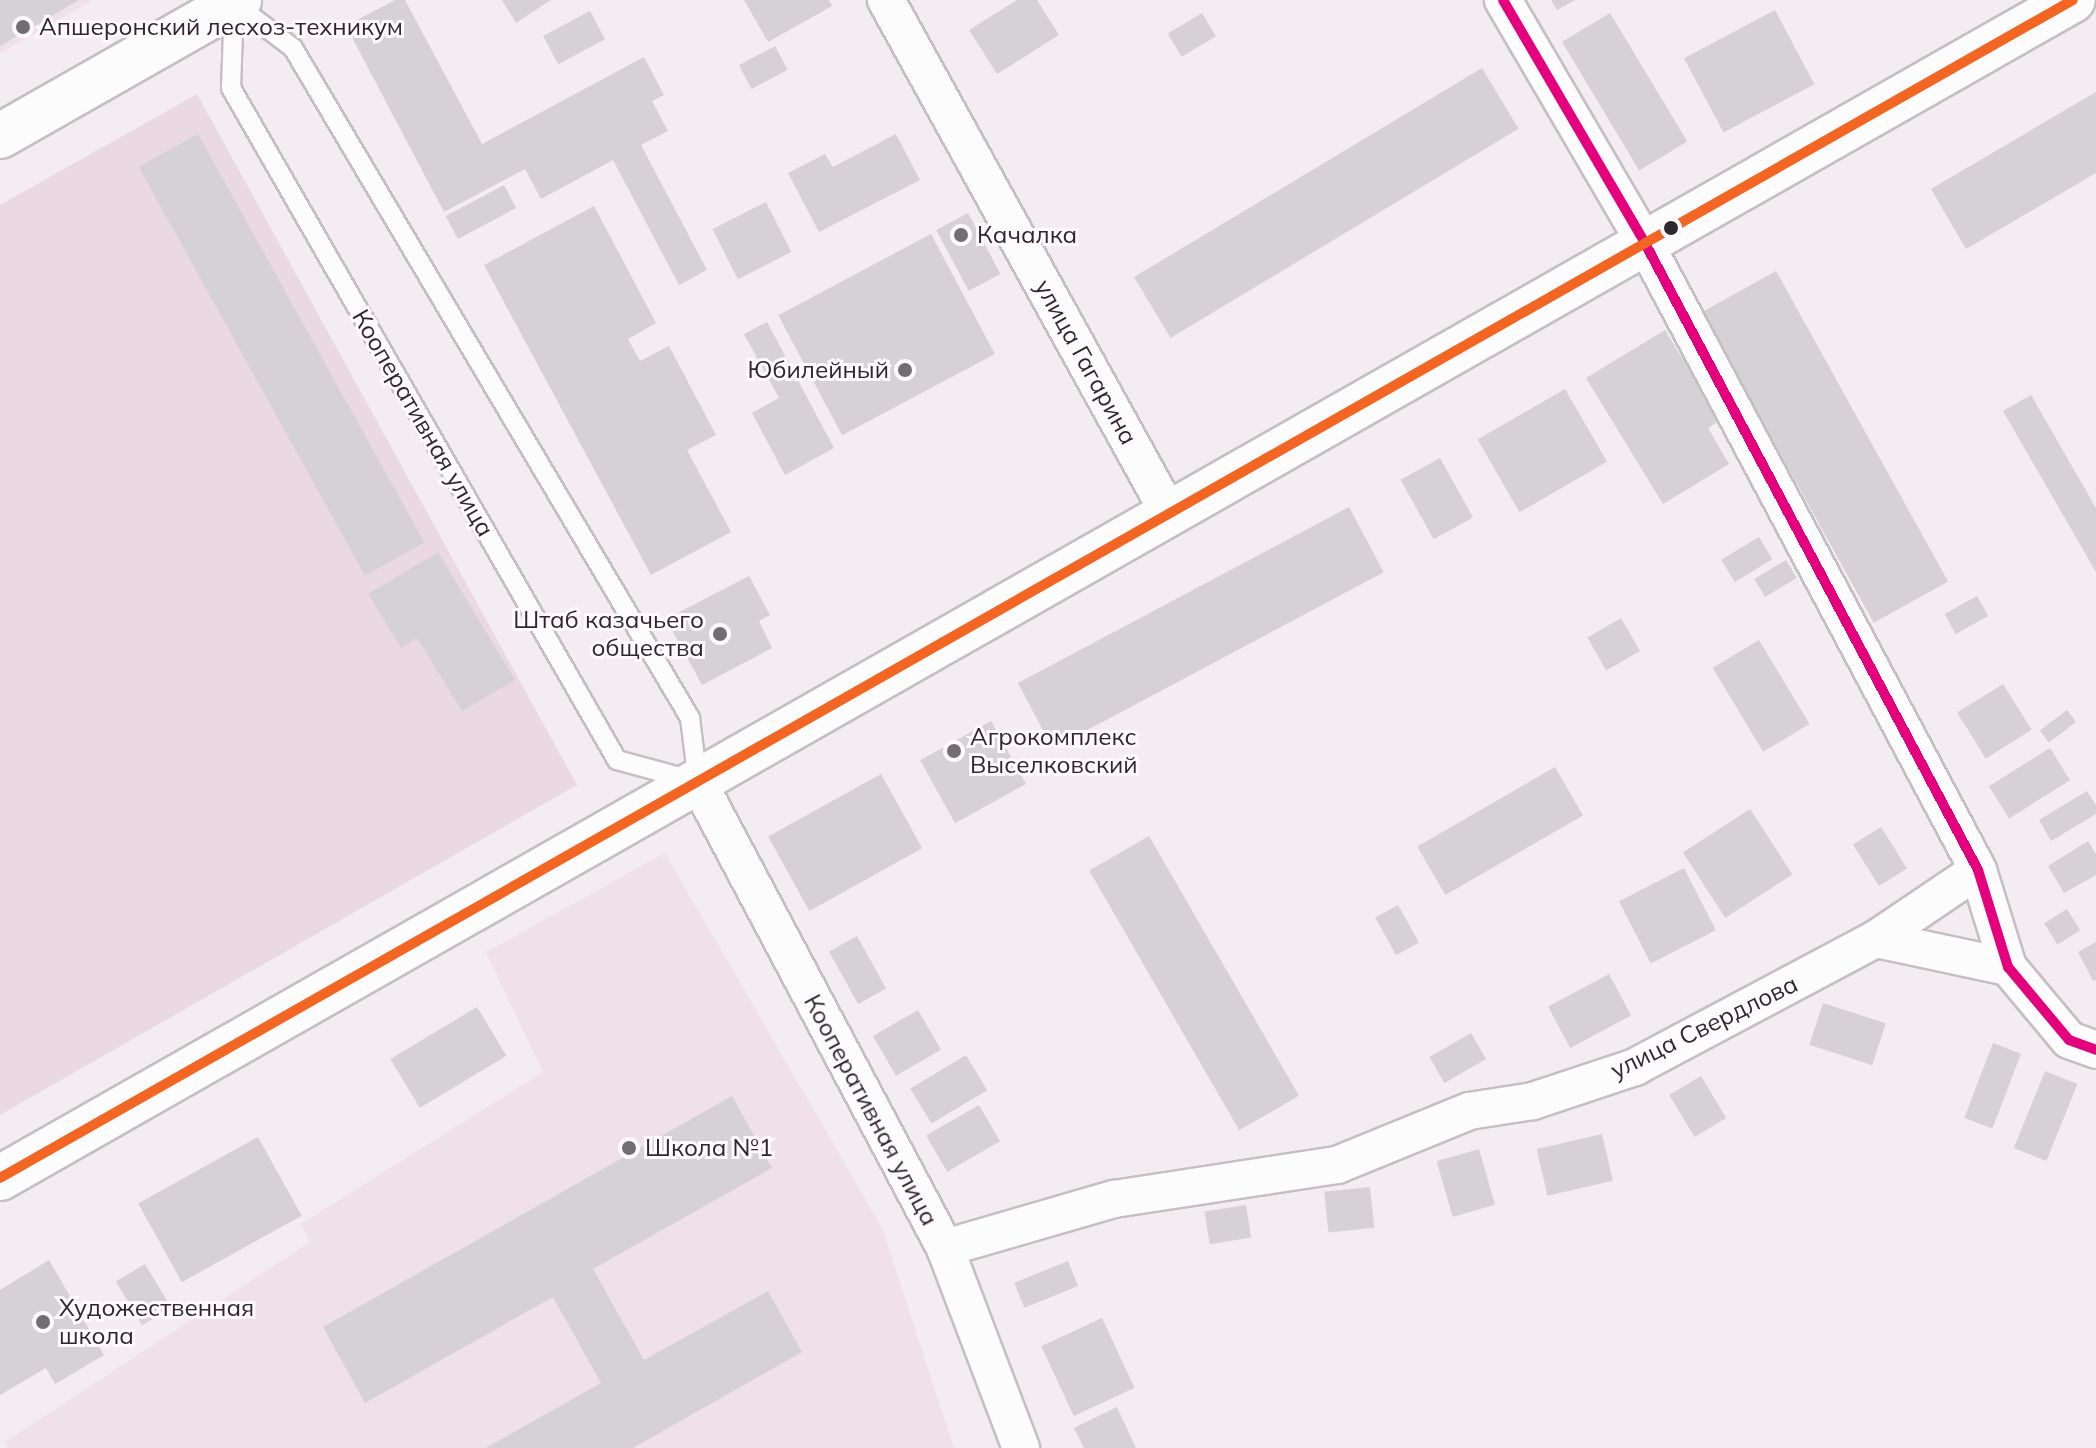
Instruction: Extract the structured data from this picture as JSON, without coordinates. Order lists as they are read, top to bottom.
{
  "streets": {
    "street": ["улица Гагарина", "Кооперативная улица", "улица Свердлова"]
  },
  "crossings": [
    ["Кооперативная улица", "улица Свердлова"]
  ],
  "places": [
    "Апшеронский лесхоз-техникум",
    "Качалка",
    "Юбилейный",
    "Штаб казачьего общества",
    "Агрокомплекс Выселковский",
    "Школа №1",
    "Художественная школа"
  ]
}
